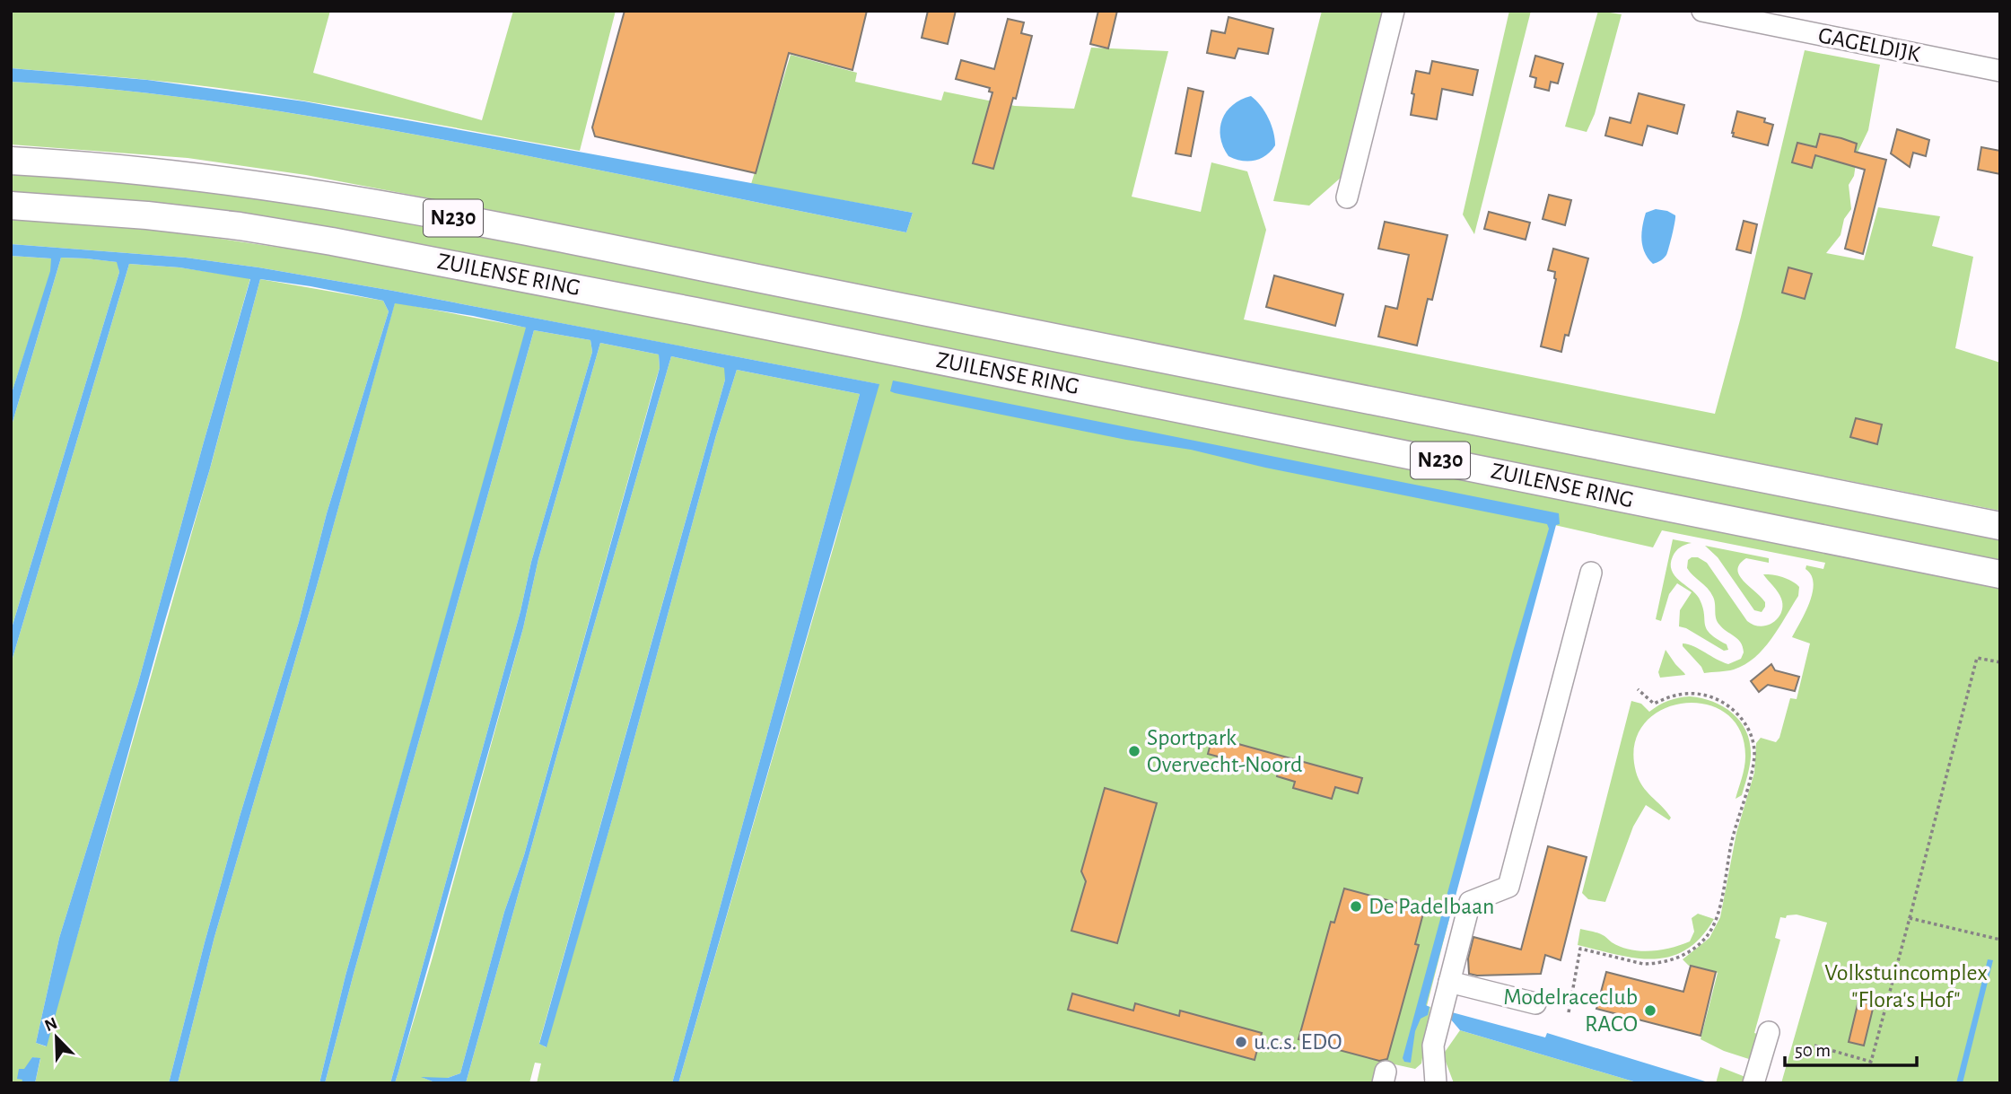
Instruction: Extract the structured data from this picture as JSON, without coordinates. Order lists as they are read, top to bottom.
{
  "streets": {
    "main road": ["N230", "ZUILENSE RING"],
    "street": ["GAGELDIJK"]
  },
  "parks": ["Volkstuincomplex \"Flora's Hof\""],
  "places": [
    "Sportpark Overvecht-Noord",
    "De Padelbaan",
    "Modelraceclub RACO",
    "u.c.s. EDO"
  ],
  "scale_bar": "50 m",
  "north": "top left"
}
